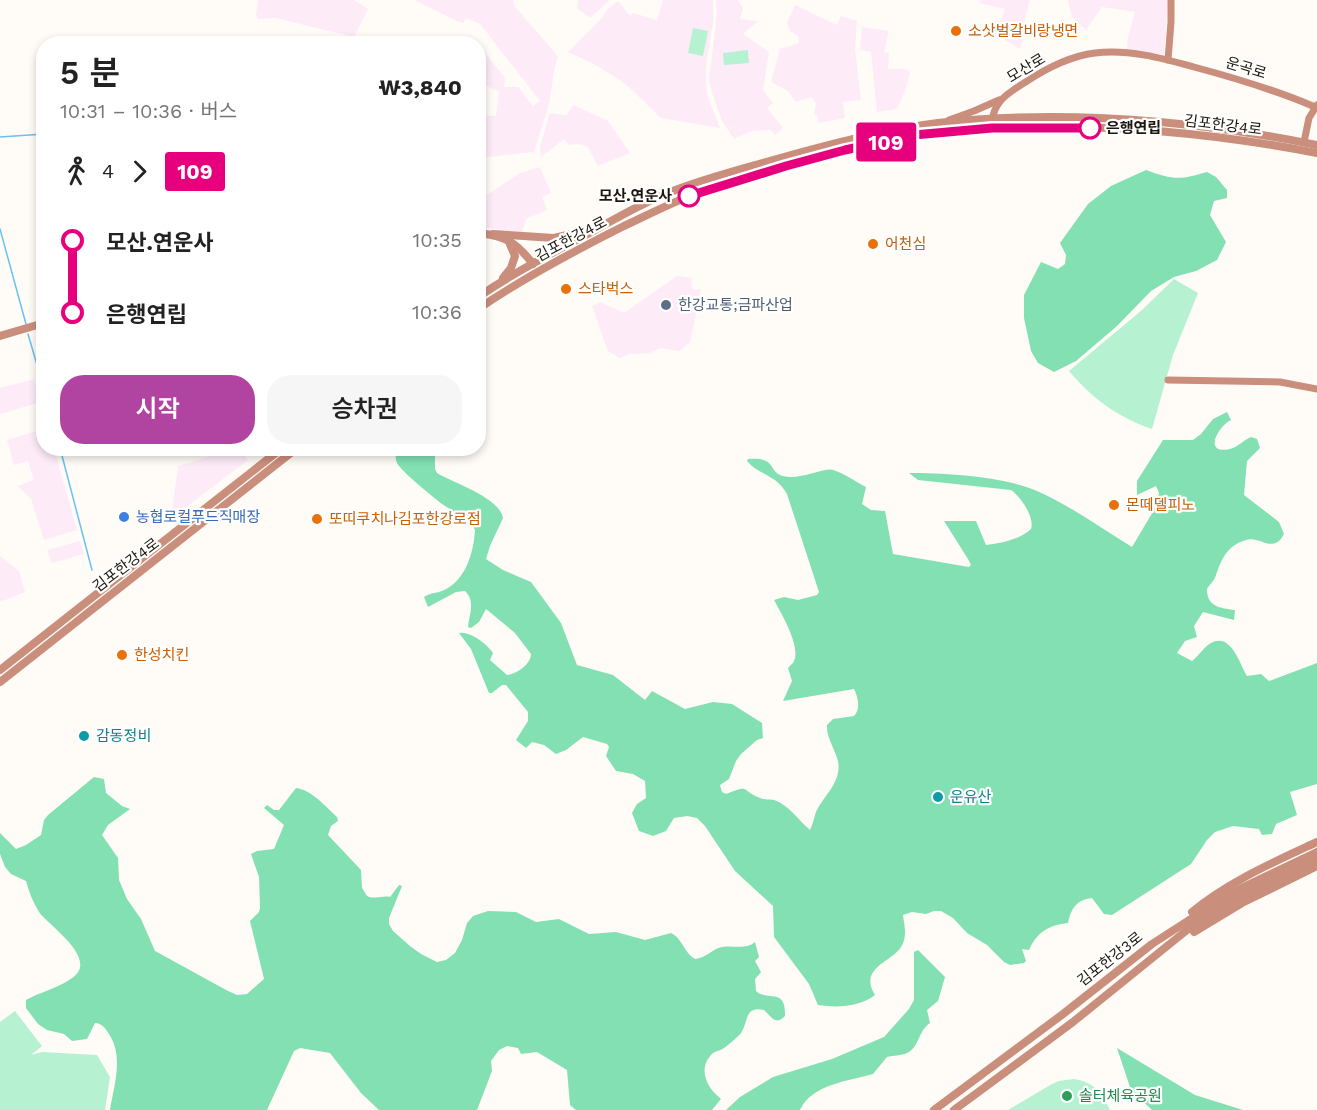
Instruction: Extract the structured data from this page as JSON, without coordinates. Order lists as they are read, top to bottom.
{
  "streets": {
    "street": [
      "모산로",
      "운곡로",
      "김포한강4로",
      "김포한강3로"
    ]
  },
  "crossings": [
    ["모산로", "운곡로"],
    ["모산로", "김포한강4로"]
  ],
  "places": [
    "소삿벌갈비랑냉면",
    "은행연립",
    "모산.연운사",
    "어천심",
    "스타벅스",
    "한강교통;금파산업",
    "몬떼델피노",
    "농협로컬푸드직매장",
    "또띠쿠치나김포한강로점",
    "한성치킨",
    "감동정비",
    "운유산",
    "솔터체육공원"
  ],
  "lines": ["bus line 109"],
  "page": {
    "on_map": "109",
    "heading": ["5 분", "10:31 – 10:36 · 버스", "₩3,840"],
    "legs": ["4", "109"],
    "list": [
      {
        "name": "모산.연운사",
        "value": "10:35"
      },
      {
        "name": "은행연립",
        "value": "10:36"
      }
    ],
    "buttons": ["시작", "승차권"]
  }
}
